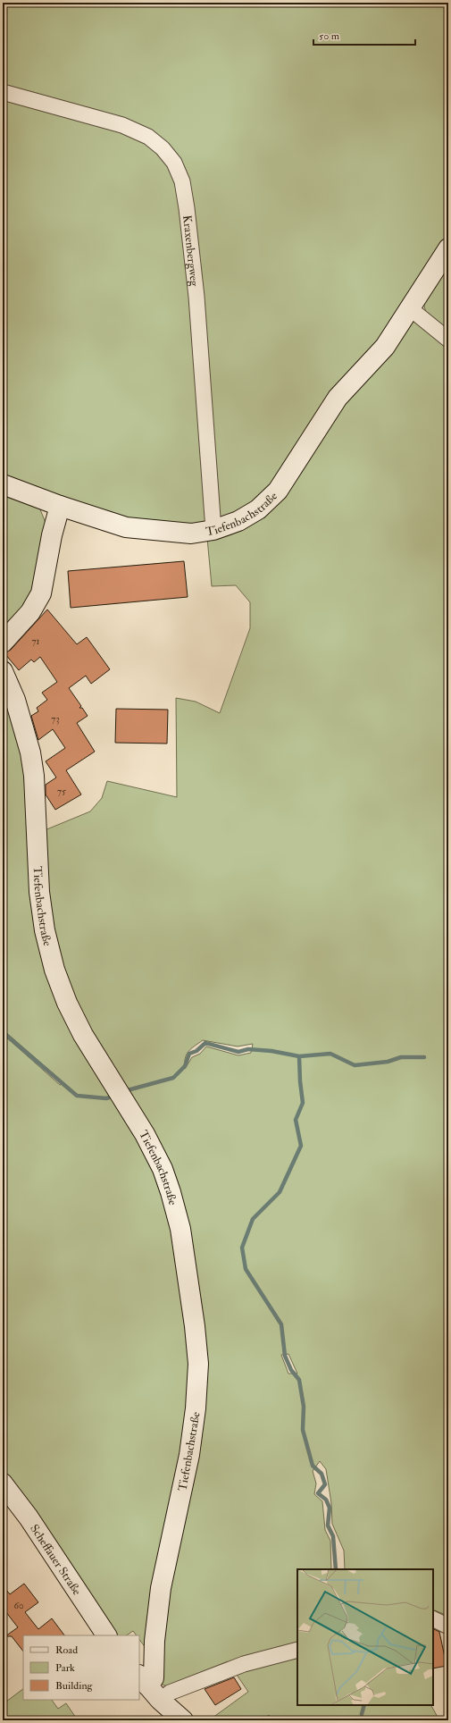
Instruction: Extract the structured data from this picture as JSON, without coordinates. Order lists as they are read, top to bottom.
{
  "streets": {
    "street": ["Kraxenbergweg", "Tiefenbachstraße", "Scheffauer Straße"]
  },
  "crossings": [
    ["Kraxenbergweg", "Tiefenbachstraße"]
  ],
  "house_numbers": [
    "71",
    "73",
    "75",
    "60"
  ],
  "legend": ["Road", "Park", "Building"],
  "scale_bar": "50 m"
}
